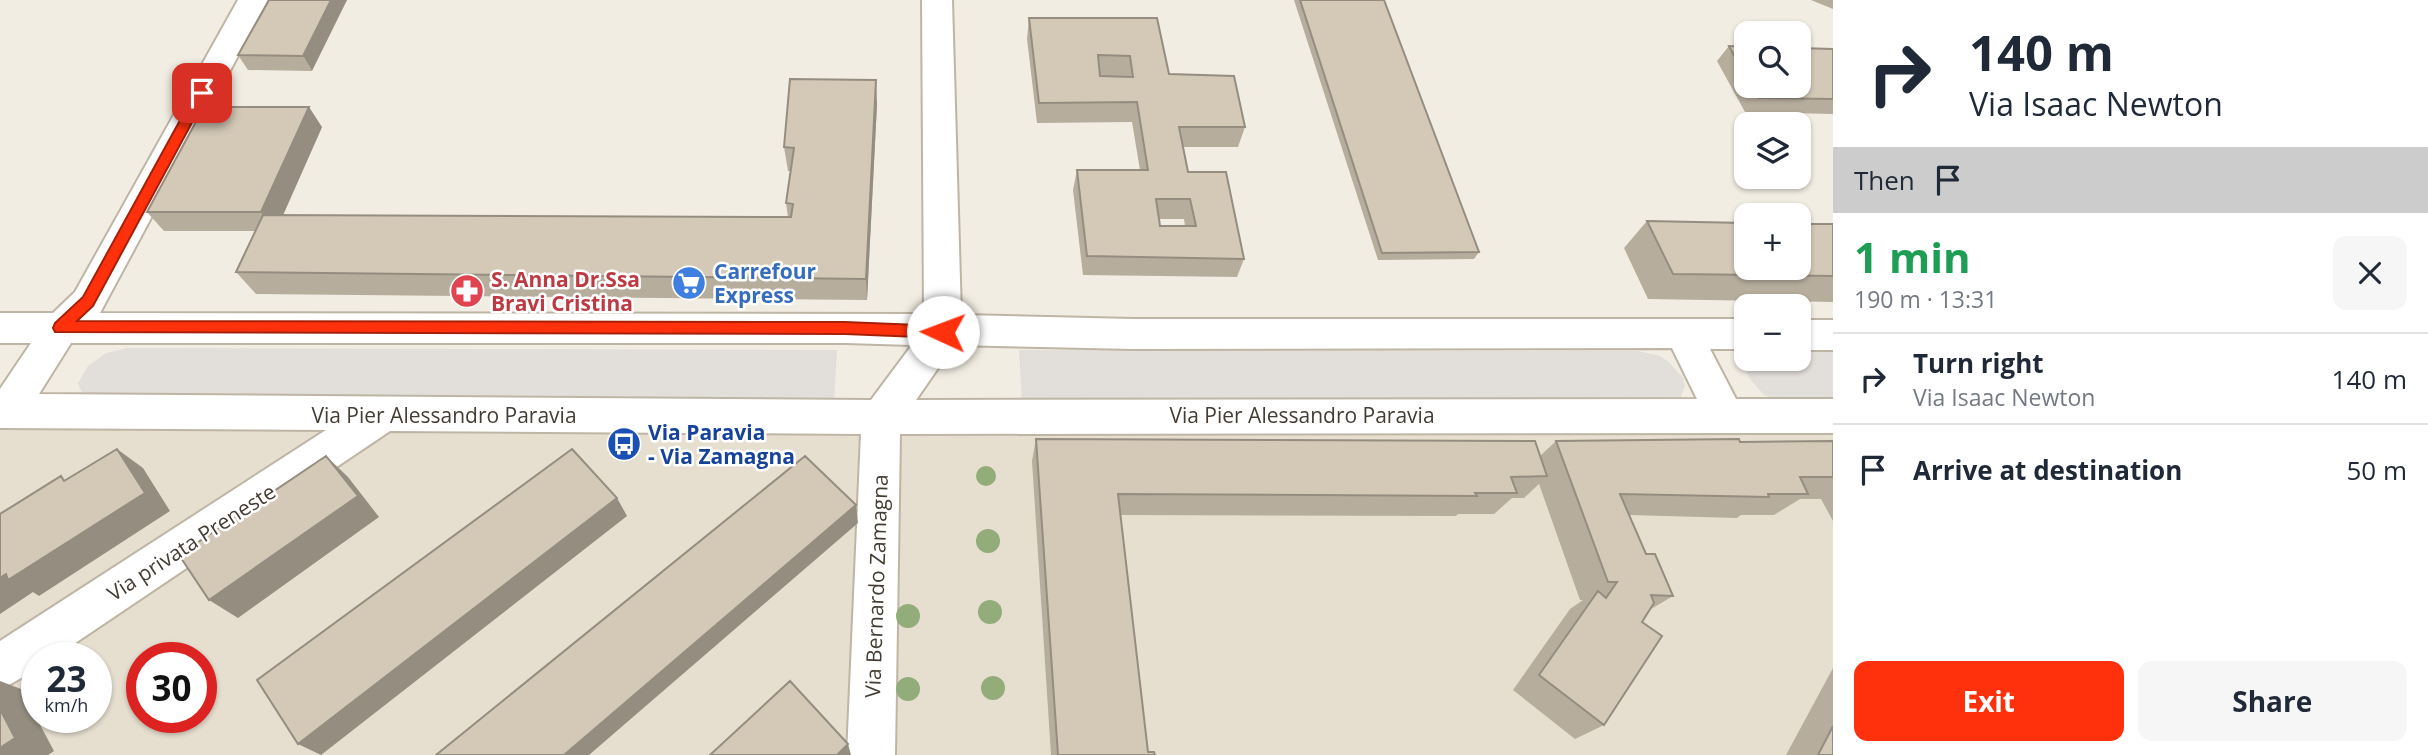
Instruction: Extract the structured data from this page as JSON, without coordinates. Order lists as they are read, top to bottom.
{
  "streets": {
    "street": ["Via Pier Alessandro Paravia", "Via privata Preneste", "Via Bernardo Zamagna"]
  },
  "crossings": [
    ["Via Pier Alessandro Paravia", "Via privata Preneste"],
    ["Via Pier Alessandro Paravia", "Via Bernardo Zamagna"]
  ],
  "places": {
    "supermarket": ["Carrefour Express"],
    "pharmacy": ["S. Anna Dr.Ssa Bravi Cristina"],
    "bus stop": ["Via Paravia - Via Zamagna"]
  },
  "page": {
    "turn": ["140 m", "Via Isaac Newton"],
    "map_buttons": ["+", "−"],
    "then": "Then",
    "heading": ["1 min", "190 m · 13:31"],
    "list": [
      {
        "name": "Turn right",
        "note": "Via Isaac Newton",
        "value": "140 m"
      },
      {
        "name": "Arrive at destination",
        "value": "50 m"
      }
    ],
    "speed": "23 km/h",
    "limit": "30",
    "buttons": ["Exit", "Share"]
  }
}
